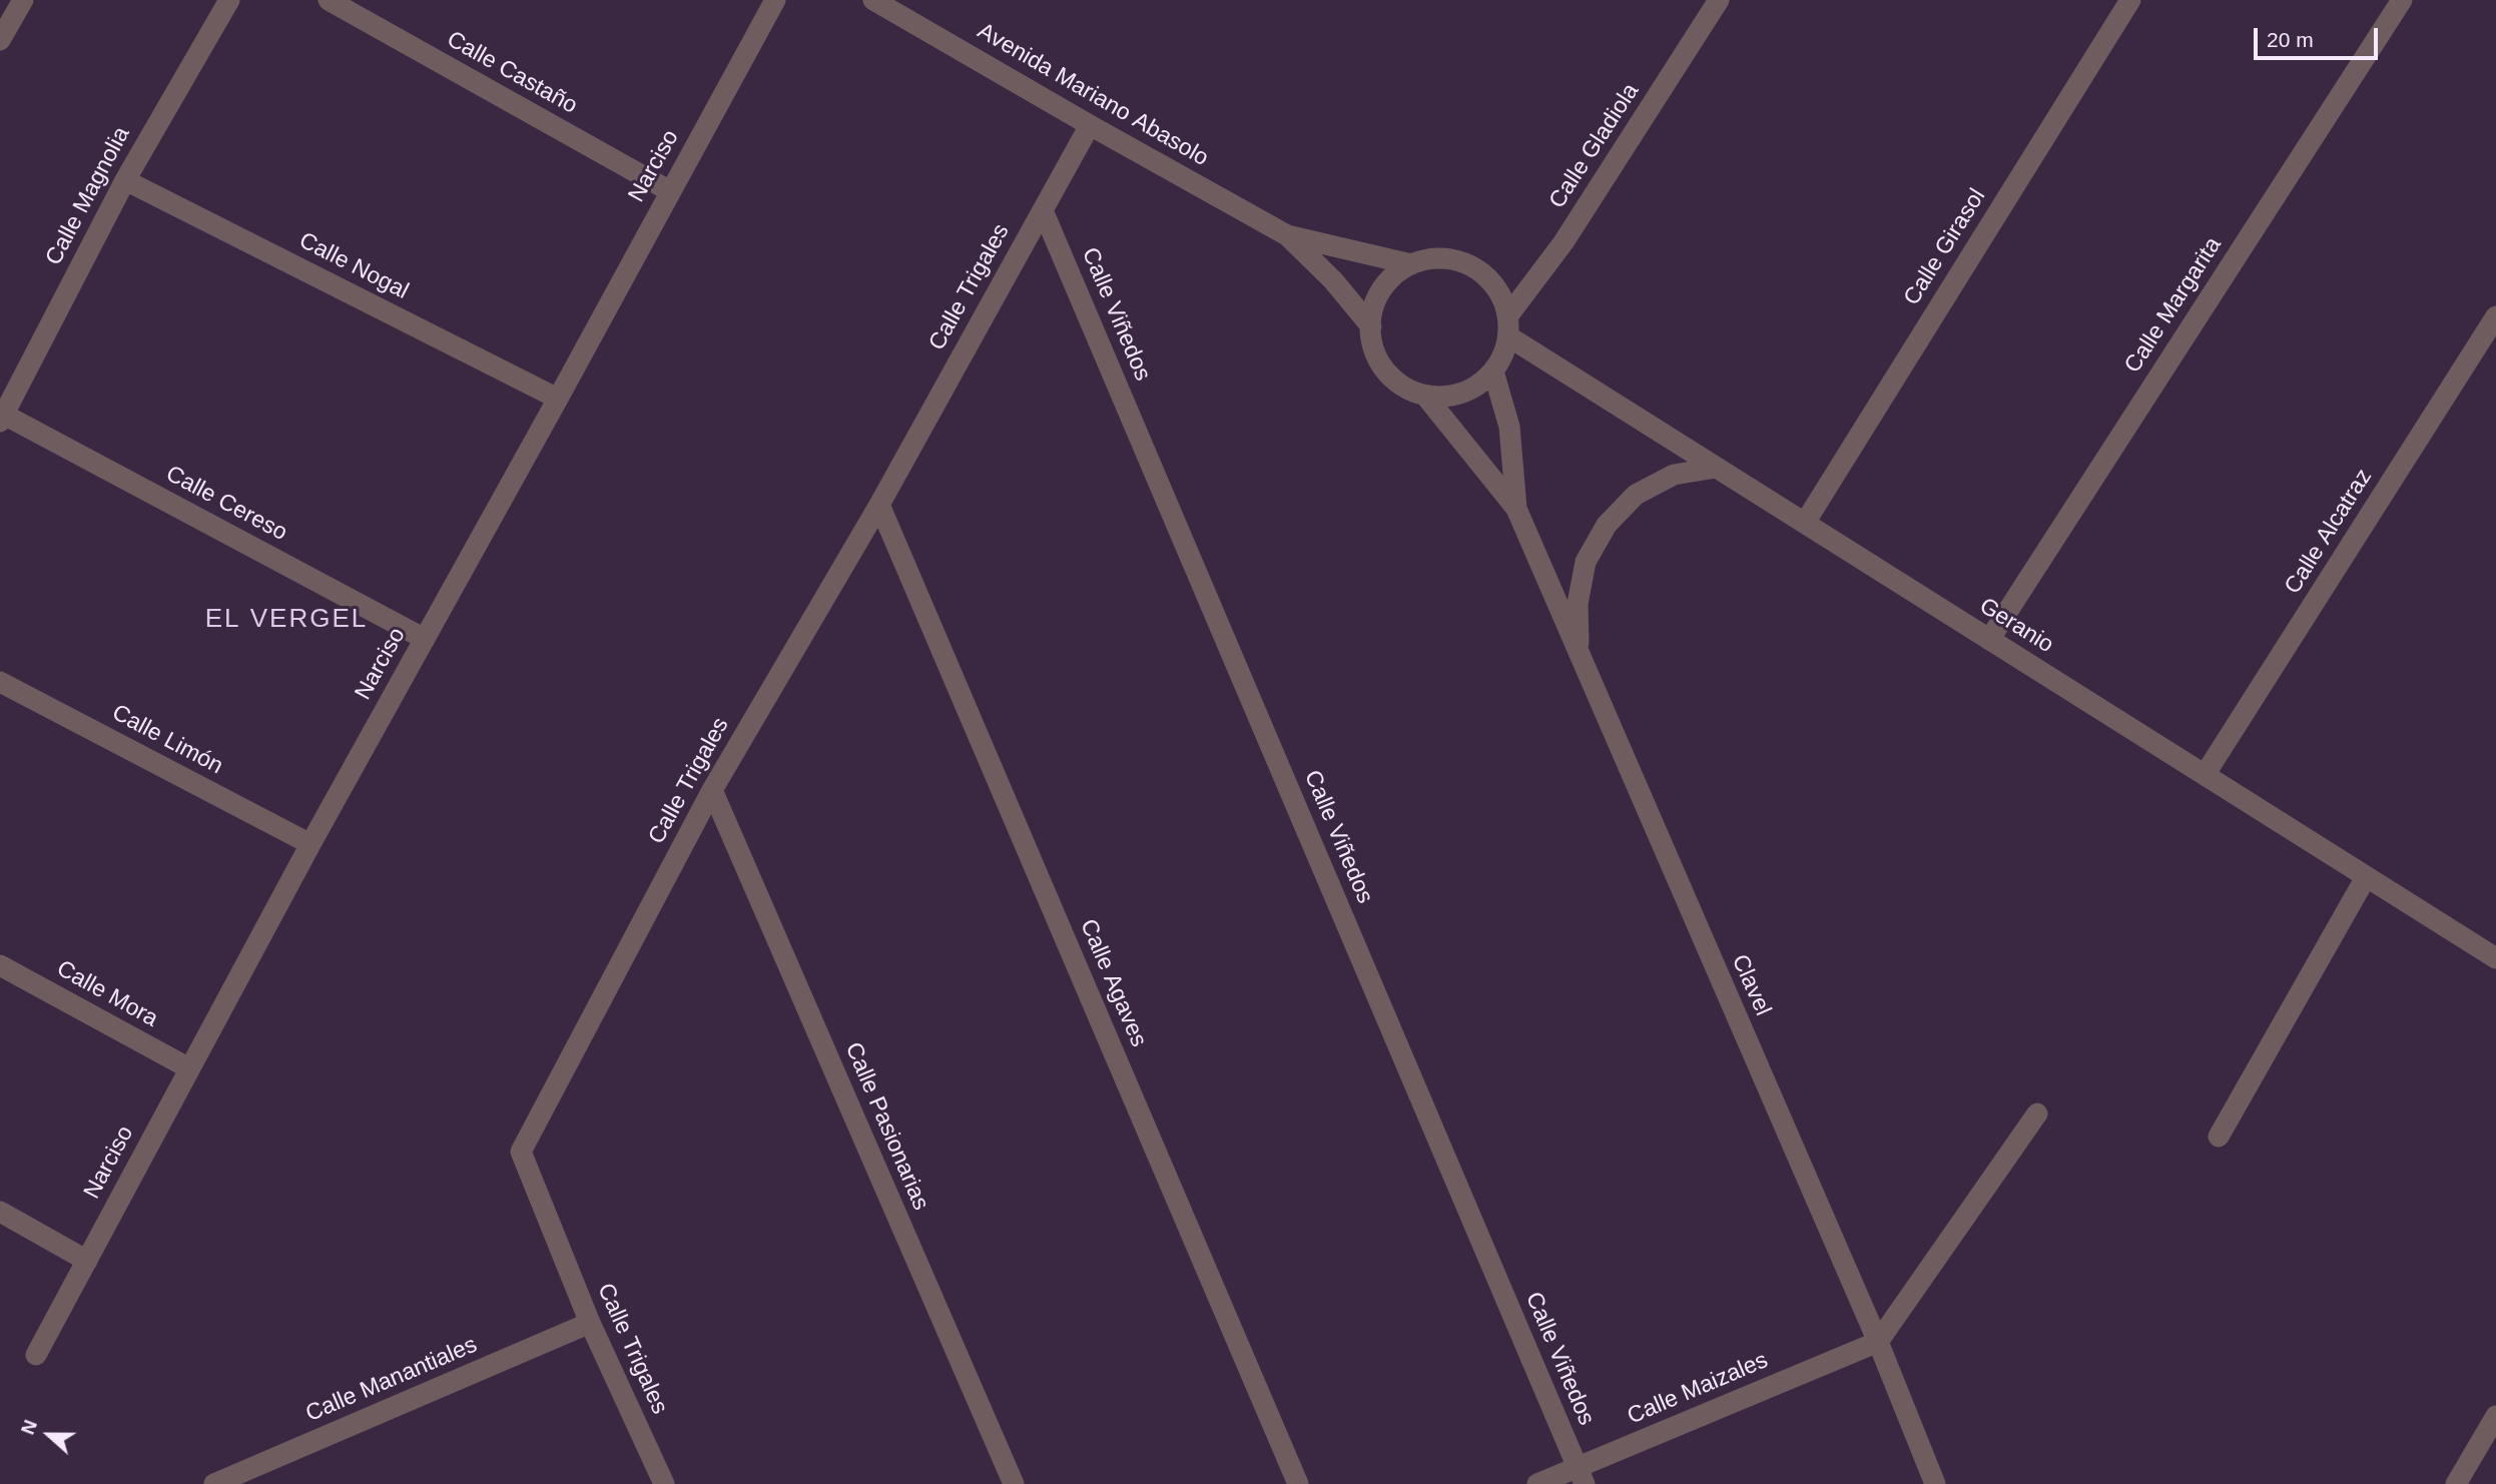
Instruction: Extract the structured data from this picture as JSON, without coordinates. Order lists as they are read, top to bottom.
{
  "streets": {
    "street": [
      "Calle Castaño",
      "Avenida Mariano Abasolo",
      "Calle Gladiola",
      "Narciso",
      "Calle Magnolia",
      "Calle Girasol",
      "Calle Nogal",
      "Calle Trigales",
      "Calle Margarita",
      "Calle Viñedos",
      "Calle Cereso",
      "Calle Alcatraz",
      "Geranio",
      "Calle Limón",
      "Calle Agaves",
      "Clavel",
      "Calle Mora",
      "Calle Pasionarias",
      "Calle Manantiales",
      "Calle Maizales"
    ]
  },
  "crossings": [
    ["Calle Castaño", "Narciso"],
    ["Avenida Mariano Abasolo", "Calle Trigales"],
    ["Calle Gladiola", "Geranio"],
    ["Narciso", "Calle Nogal"],
    ["Narciso", "Calle Cereso"],
    ["Narciso", "Calle Limón"],
    ["Narciso", "Calle Mora"],
    ["Calle Magnolia", "Calle Nogal"],
    ["Calle Magnolia", "Calle Cereso"],
    ["Calle Girasol", "Geranio"],
    ["Calle Trigales", "Calle Viñedos"],
    ["Calle Trigales", "Calle Agaves"],
    ["Calle Trigales", "Calle Pasionarias"],
    ["Calle Trigales", "Calle Manantiales"],
    ["Calle Margarita", "Geranio"],
    ["Calle Viñedos", "Calle Maizales"],
    ["Calle Alcatraz", "Geranio"],
    ["Clavel", "Calle Maizales"]
  ],
  "districts": ["EL VERGEL"],
  "scale_bar": "20 m",
  "north": "left"
}
